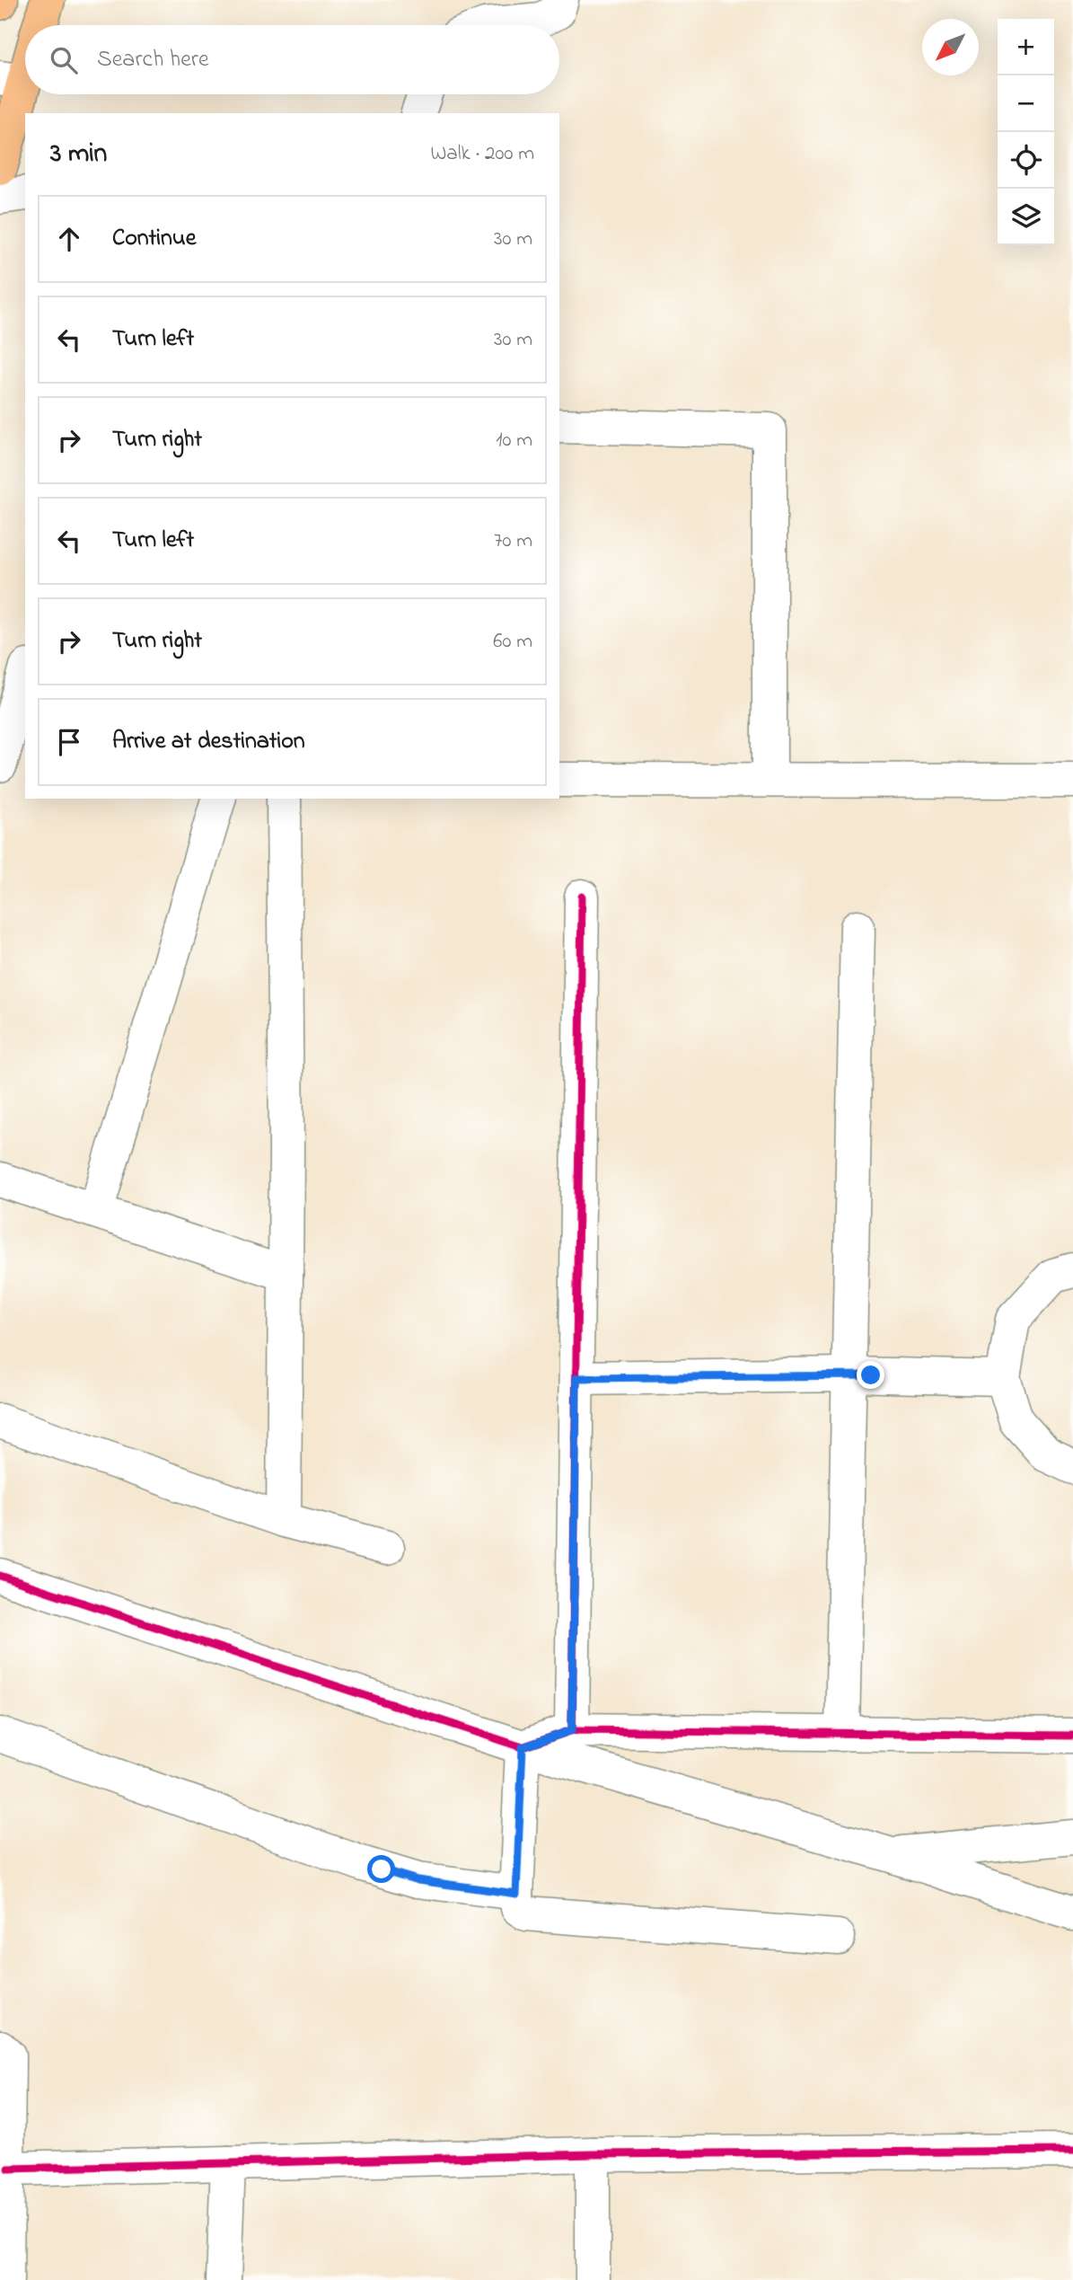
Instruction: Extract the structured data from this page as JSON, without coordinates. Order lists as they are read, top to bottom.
{
  "north": "bottom left",
  "page": {
    "map_buttons": ["+", "−"],
    "search": "Search here",
    "heading": ["3 min", "Walk · 200 m"],
    "list": [
      ["Continue", "30 m"],
      ["Turn left", "30 m"],
      ["Turn right", "10 m"],
      ["Turn left", "70 m"],
      ["Turn right", "60 m"],
      "Arrive at destination"
    ]
  }
}
